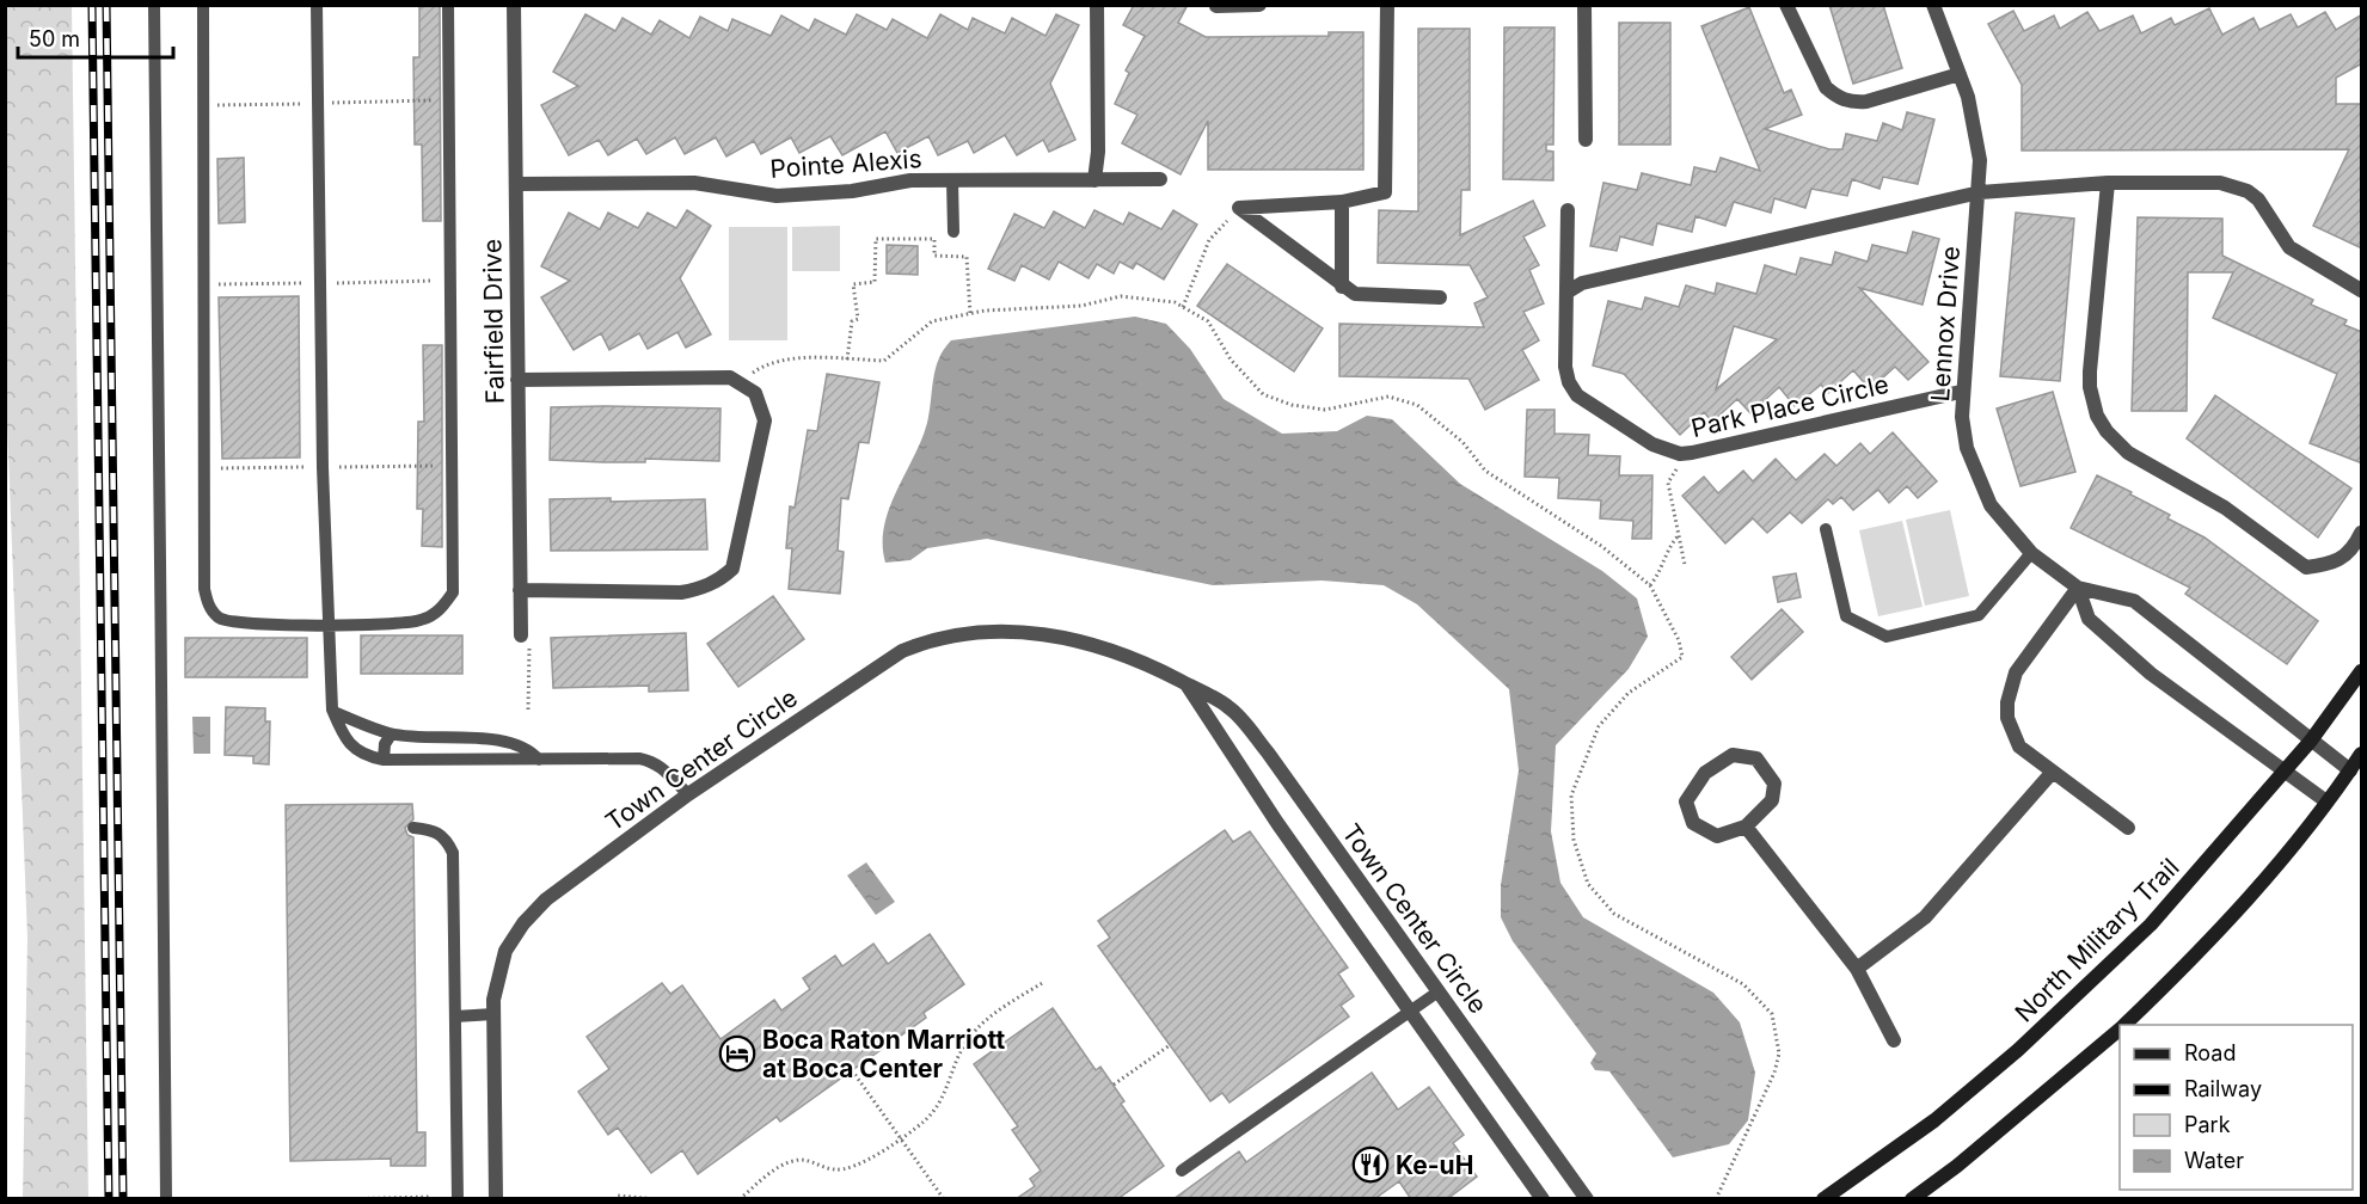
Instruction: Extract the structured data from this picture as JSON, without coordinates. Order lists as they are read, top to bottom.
{
  "streets": {
    "main road": ["North Military Trail"],
    "street": [
      "Pointe Alexis",
      "Fairfield Drive",
      "Lennox Drive",
      "Park Place Circle",
      "Town Center Circle"
    ]
  },
  "crossings": [
    ["Pointe Alexis", "Fairfield Drive"],
    ["Lennox Drive", "Park Place Circle"],
    ["Lennox Drive", "North Military Trail"]
  ],
  "places": {
    "hotel": ["Boca Raton Marriott at Boca Center"],
    "restaurant": ["Ke-uH"]
  },
  "legend": [
    "Road",
    "Railway",
    "Park",
    "Water"
  ],
  "scale_bar": "50 m"
}
